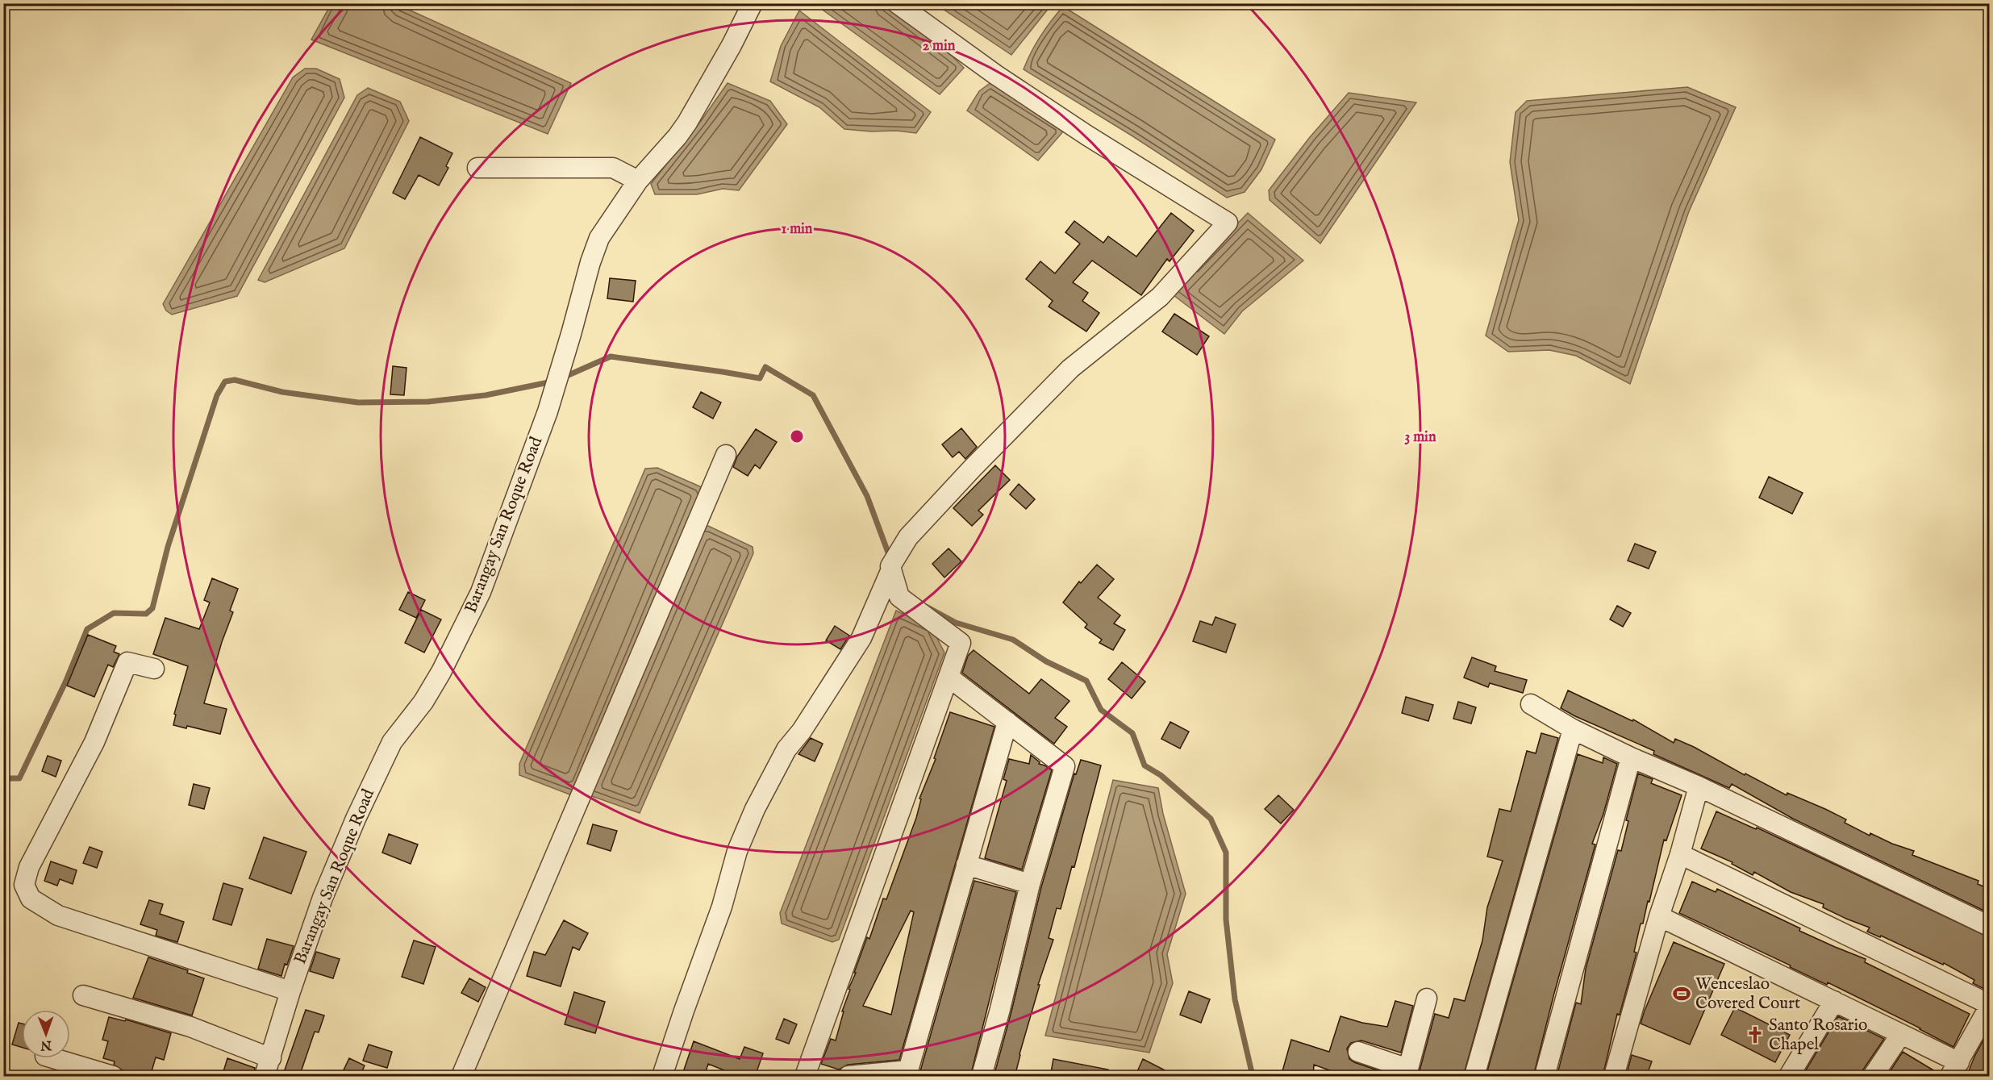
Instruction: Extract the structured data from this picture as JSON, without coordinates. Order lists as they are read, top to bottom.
{
  "streets": {
    "street": ["Barangay San Roque Road"]
  },
  "places": {
    "sports": ["Wenceslao Covered Court"],
    "church": ["Santo Rosario Chapel"]
  },
  "north": "bottom",
  "rings": ["2 min", "1 min", "3 min"]
}
